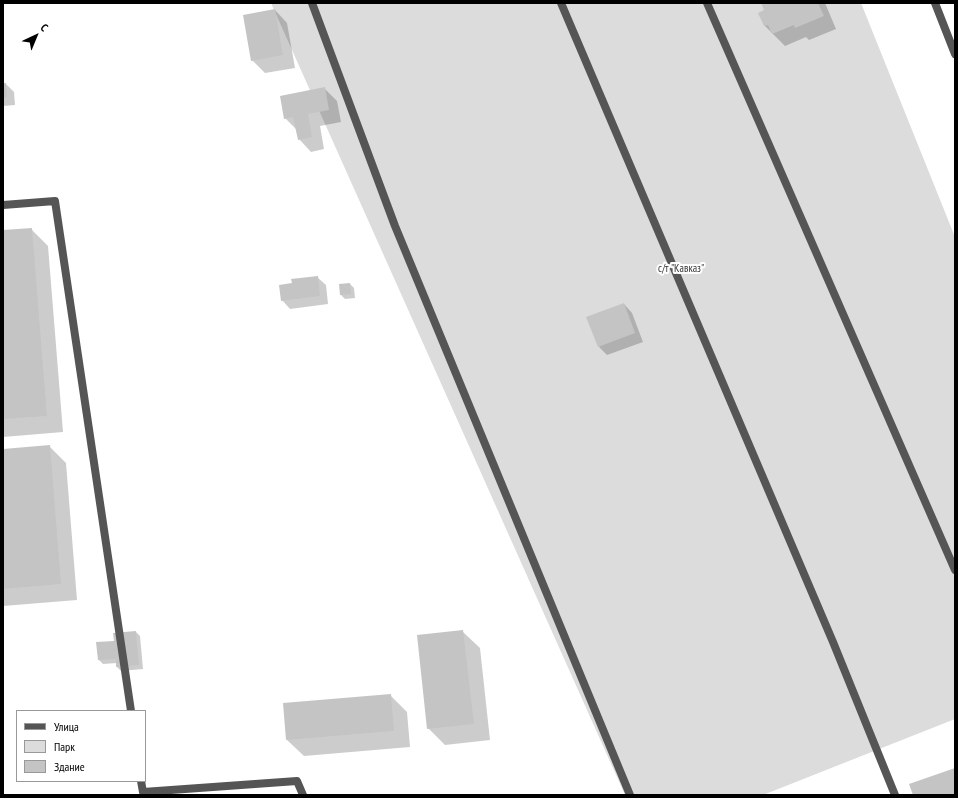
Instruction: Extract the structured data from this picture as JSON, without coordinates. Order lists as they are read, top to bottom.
{
  "parks": ["с/т \"Кавказ\""],
  "legend": ["Улица", "Парк", "Здание"],
  "north": "top right"
}
